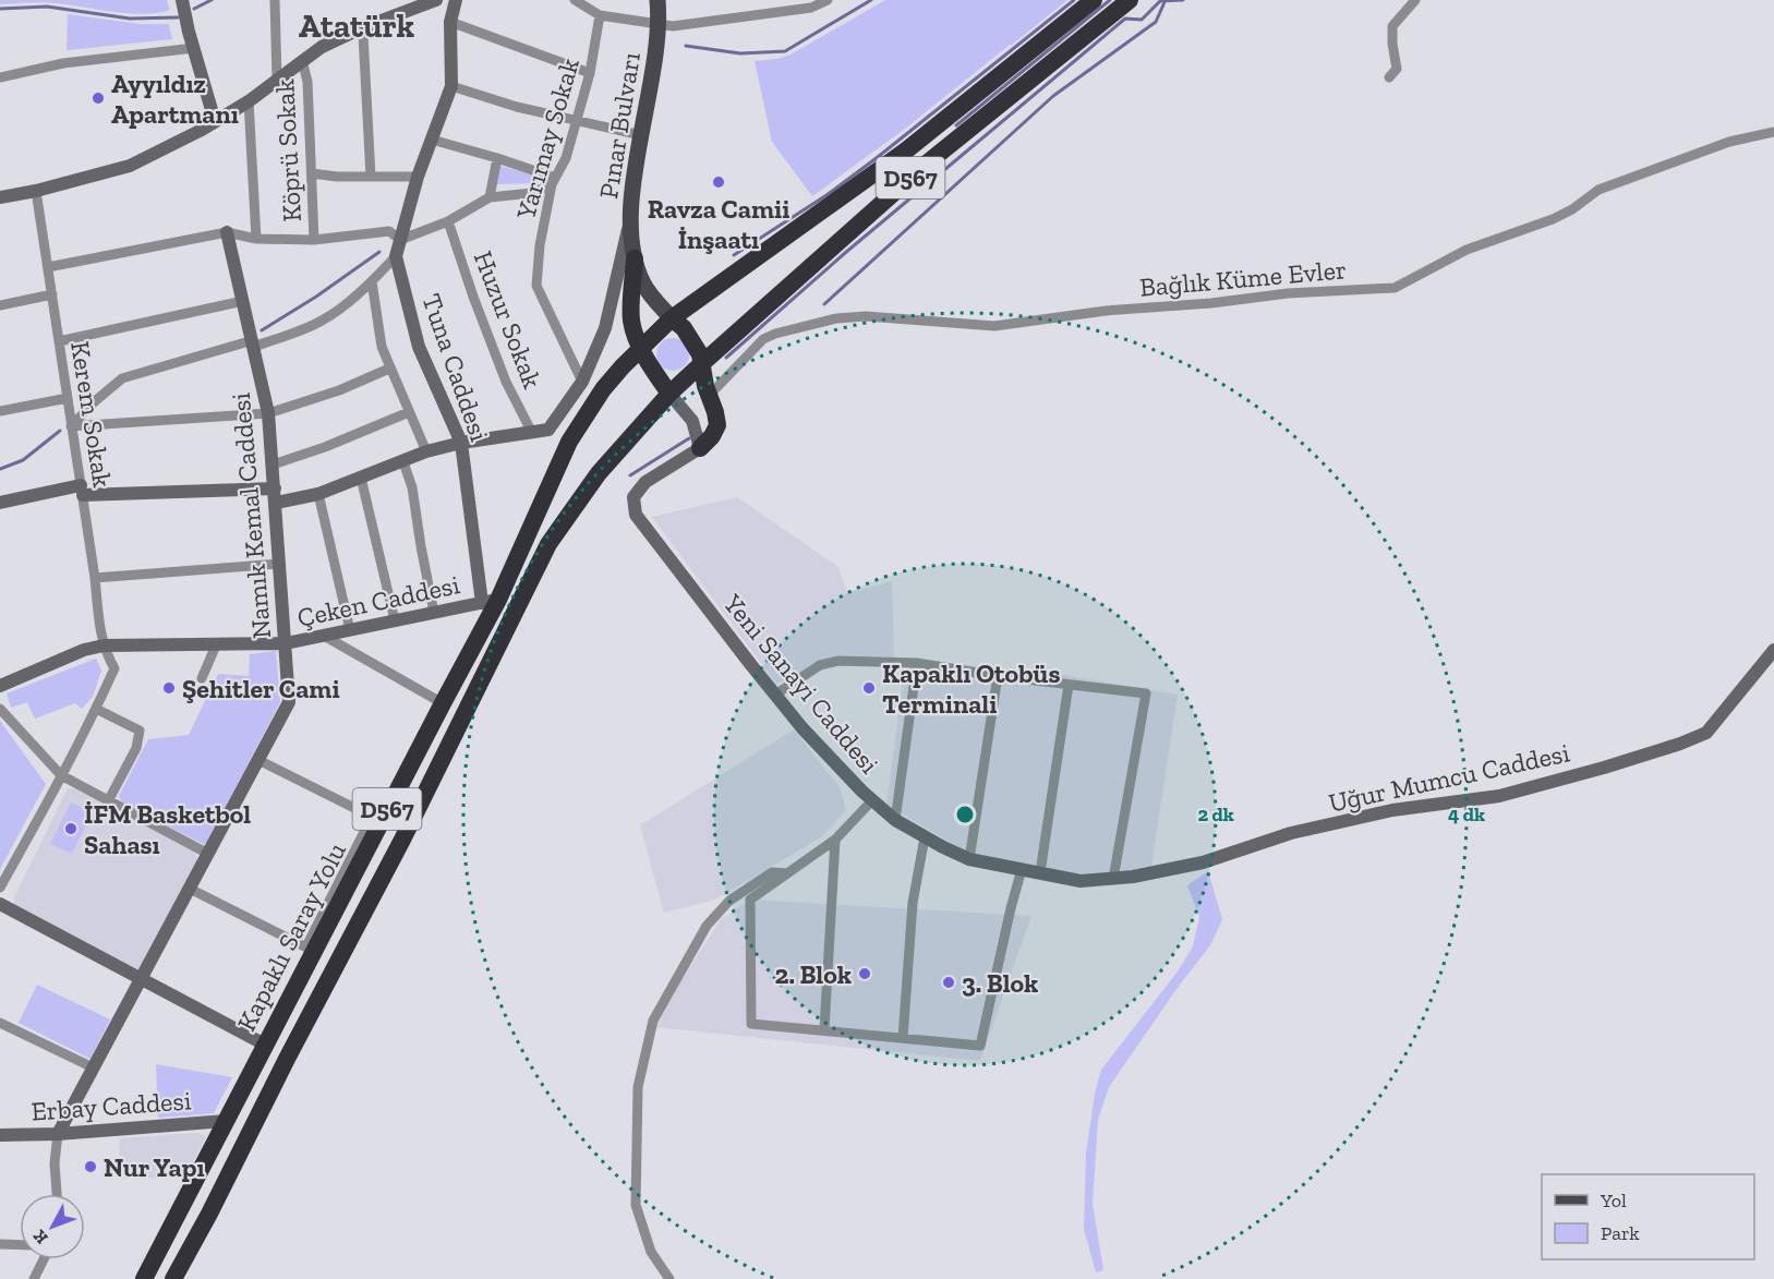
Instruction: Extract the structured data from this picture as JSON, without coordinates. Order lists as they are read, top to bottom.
{
  "streets": {
    "highway": ["D567", "Kapaklı Saray Yolu"],
    "main road": ["Pınar Bulvarı"],
    "street": [
      "Yarımay Sokak",
      "Köprü Sokak",
      "Bağlık Küme Evler",
      "Huzur Sokak",
      "Tuna Caddesi",
      "Kerem Sokak",
      "Namık Kemal Caddesi",
      "Çeken Caddesi",
      "Yeni Sanayi Caddesi",
      "Uğur Mumcu Caddesi",
      "Erbay Caddesi"
    ]
  },
  "crossings": [
    ["Pınar Bulvarı", "D567"],
    ["D567", "Kapaklı Saray Yolu"],
    ["Tuna Caddesi", "Çeken Caddesi"],
    ["Tuna Caddesi", "Kapaklı Saray Yolu"],
    ["Kerem Sokak", "Çeken Caddesi"],
    ["Namık Kemal Caddesi", "Çeken Caddesi"],
    ["Namık Kemal Caddesi", "Erbay Caddesi"],
    ["Çeken Caddesi", "Kapaklı Saray Yolu"],
    ["Yeni Sanayi Caddesi", "Uğur Mumcu Caddesi"],
    ["Kapaklı Saray Yolu", "Erbay Caddesi"]
  ],
  "districts": ["Atatürk"],
  "places": [
    "Ayyıldız Apartmanı",
    "Ravza Camii İnşaatı",
    "Şehitler Cami",
    "Kapaklı Otobüs Terminali",
    "İFM Basketbol Sahası",
    "2. Blok",
    "3. Blok",
    "Nur Yapı"
  ],
  "legend": ["Yol", "Park"],
  "north": "bottom left",
  "rings": ["2 dk", "4 dk"]
}
